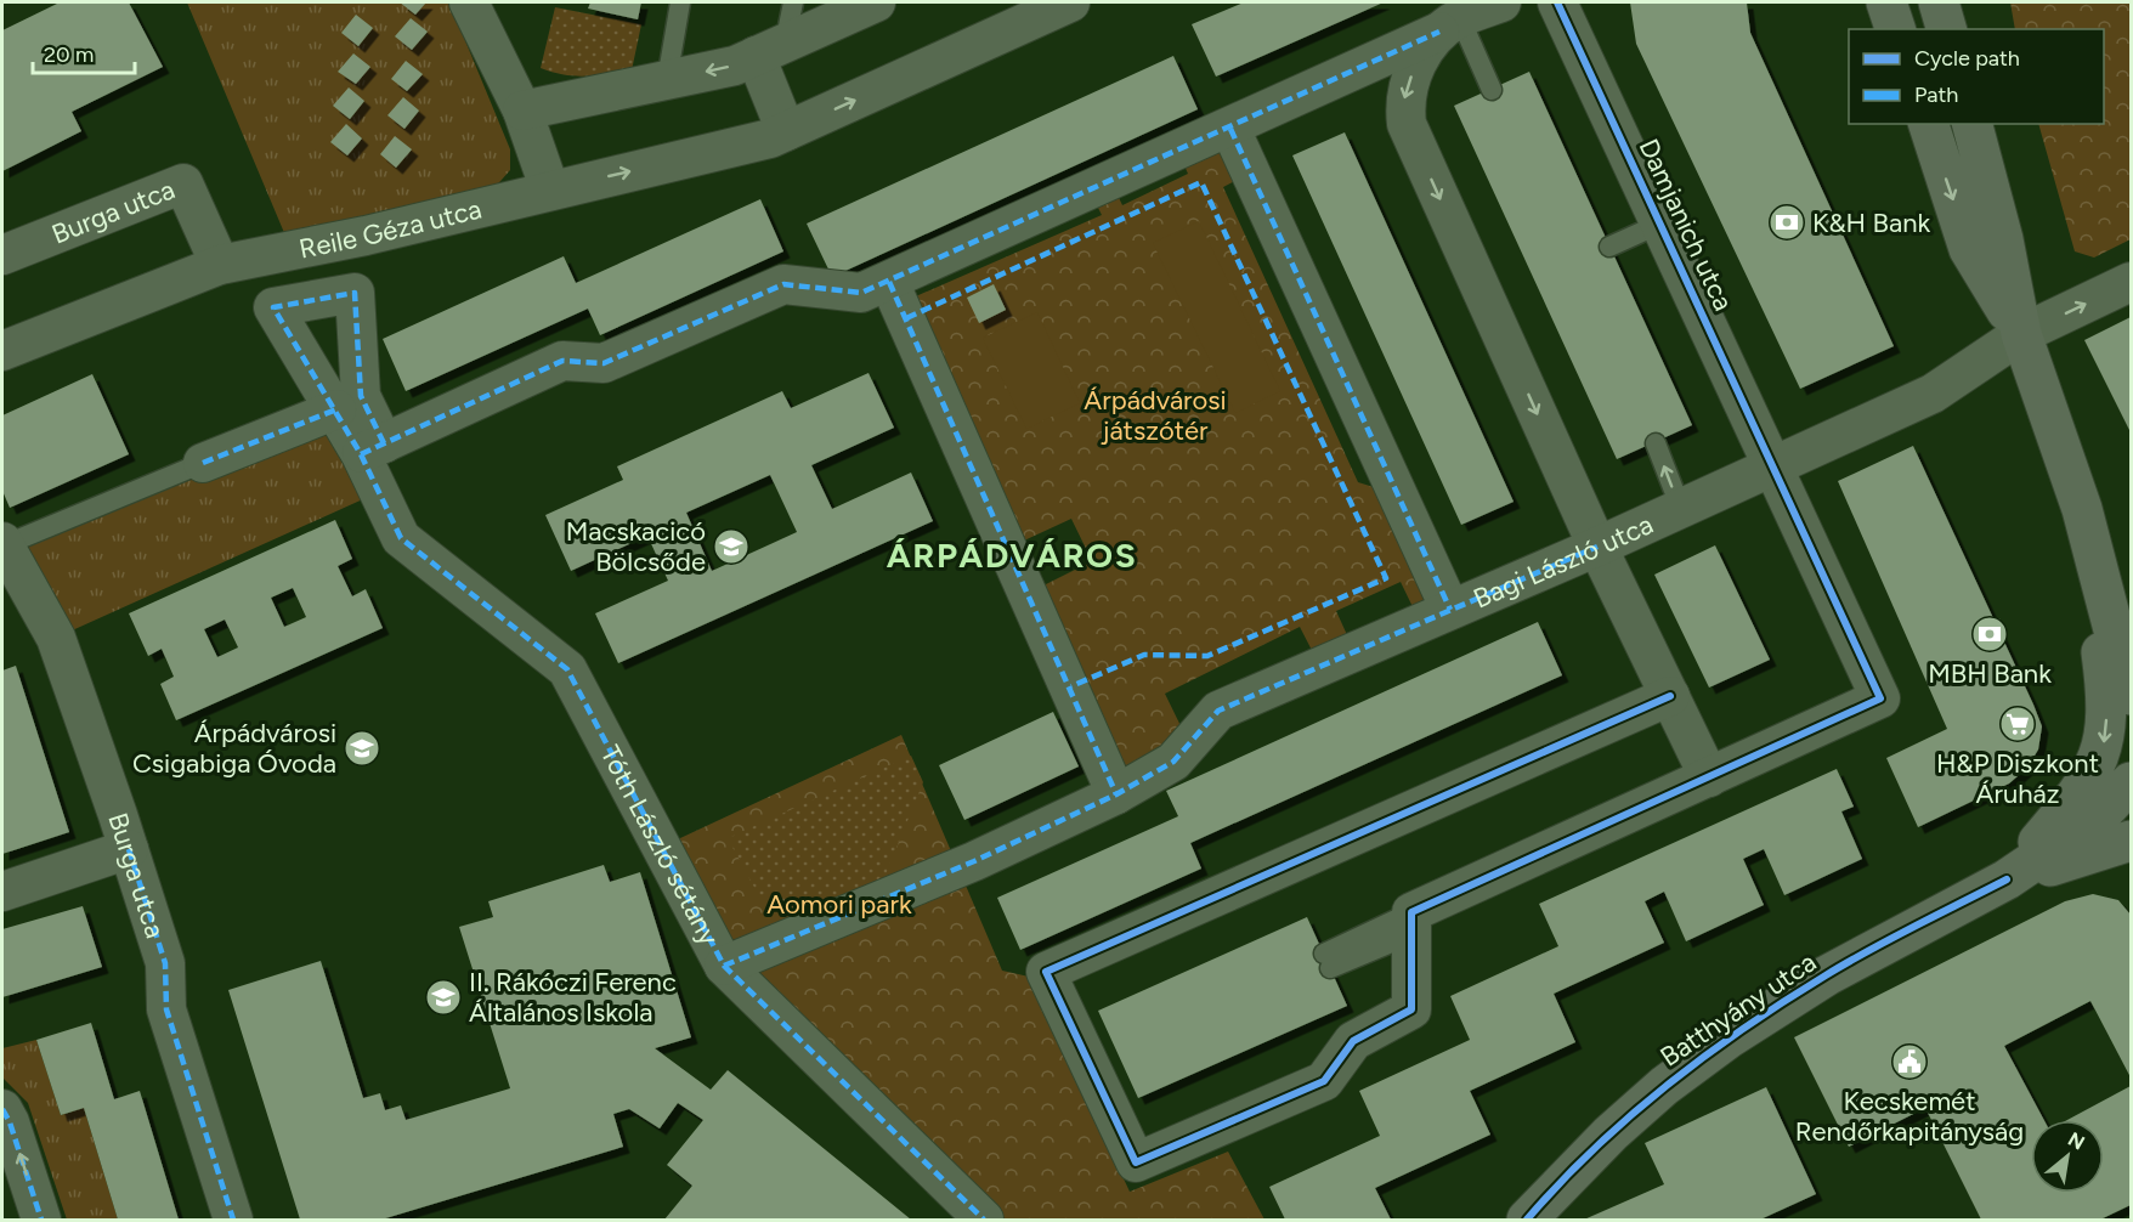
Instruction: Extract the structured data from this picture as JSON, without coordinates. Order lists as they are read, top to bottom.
{
  "streets": {
    "street": [
      "Burga utca",
      "Damjanich utca",
      "Reile Géza utca",
      "Bagi László utca",
      "Tóth László sétány",
      "Batthyány utca"
    ]
  },
  "crossings": [
    ["Burga utca", "Reile Géza utca"],
    ["Damjanich utca", "Bagi László utca"],
    ["Bagi László utca", "Tóth László sétány"]
  ],
  "districts": ["ÁRPÁDVÁROS"],
  "parks": ["Árpádvárosi játszótér", "Aomori park"],
  "places": {
    "bank": ["K&H Bank", "MBH Bank"],
    "school or university": ["Macskacicó Bölcsőde", "Árpádvárosi Csigabiga Óvoda", "II. Rákóczi Ferenc Általános Iskola"],
    "supermarket": ["H&P Diszkont Áruház"],
    "public building": ["Kecskemét Rendőrkapitányság"]
  },
  "legend": ["Cycle path", "Path"],
  "scale_bar": "20 m",
  "north": "top right"
}
